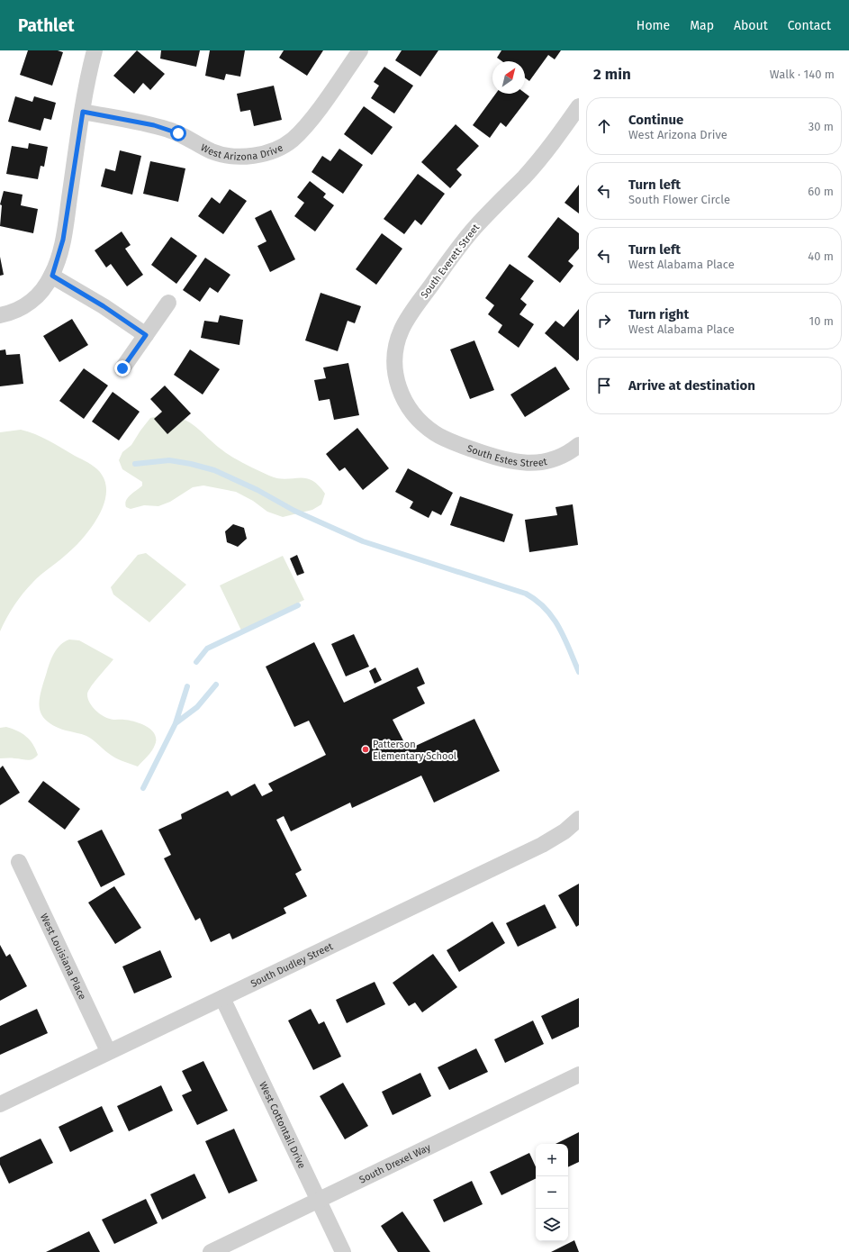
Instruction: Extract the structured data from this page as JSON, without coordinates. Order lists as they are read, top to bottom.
{
  "streets": {
    "street": [
      "West Arizona Drive",
      "South Everett Street",
      "South Estes Street",
      "West Louisiana Place",
      "South Dudley Street",
      "West Cottontail Drive",
      "South Drexel Way"
    ]
  },
  "crossings": [
    ["South Everett Street", "South Estes Street"],
    ["West Louisiana Place", "South Dudley Street"],
    ["South Dudley Street", "West Cottontail Drive"],
    ["West Cottontail Drive", "South Drexel Way"]
  ],
  "places": ["Patterson Elementary School"],
  "north": "top right",
  "page": {
    "header": "Pathlet",
    "nav": [
      "Home",
      "Map",
      "About",
      "Contact"
    ],
    "heading": ["2 min", "Walk · 140 m"],
    "list": [
      ["Continue", "West Arizona Drive", "30 m"],
      ["Turn left", "South Flower Circle", "60 m"],
      ["Turn left", "West Alabama Place", "40 m"],
      ["Turn right", "West Alabama Place", "10 m"],
      "Arrive at destination"
    ],
    "map_buttons": ["+", "−"]
  }
}
